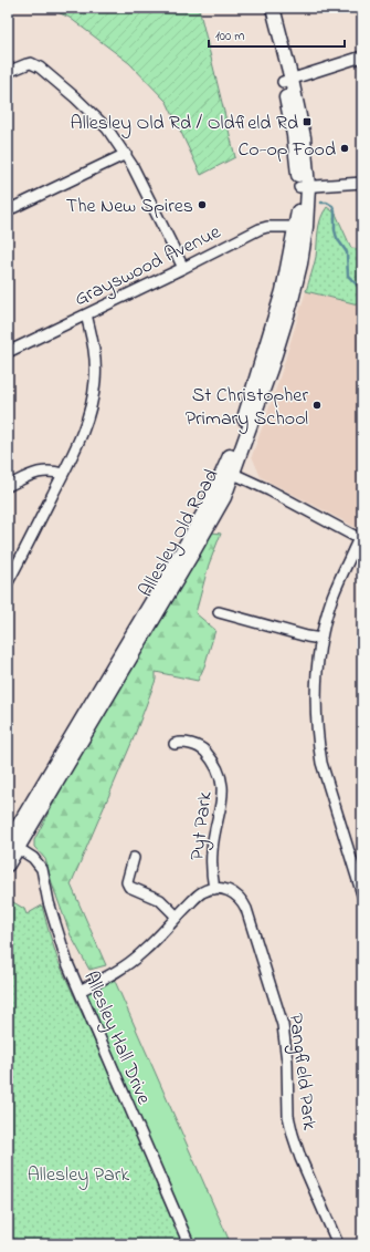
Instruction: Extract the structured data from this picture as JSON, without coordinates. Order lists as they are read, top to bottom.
{
  "streets": {
    "main road": ["Allesley Old Road"],
    "street": [
      "Grayswood Avenue",
      "Pyt Park",
      "Allesley Hall Drive",
      "Pangfield Park"
    ]
  },
  "crossings": [
    ["Grayswood Avenue", "Allesley Old Road"],
    ["Allesley Old Road", "Allesley Hall Drive"],
    ["Pyt Park", "Pangfield Park"]
  ],
  "parks": ["Allesley Park"],
  "places": {
    "transit": ["Allesley Old Rd / Oldfield Rd"],
    "other": ["Co-op Food", "The New Spires", "St Christopher Primary School"]
  },
  "scale_bar": "100 m"
}
